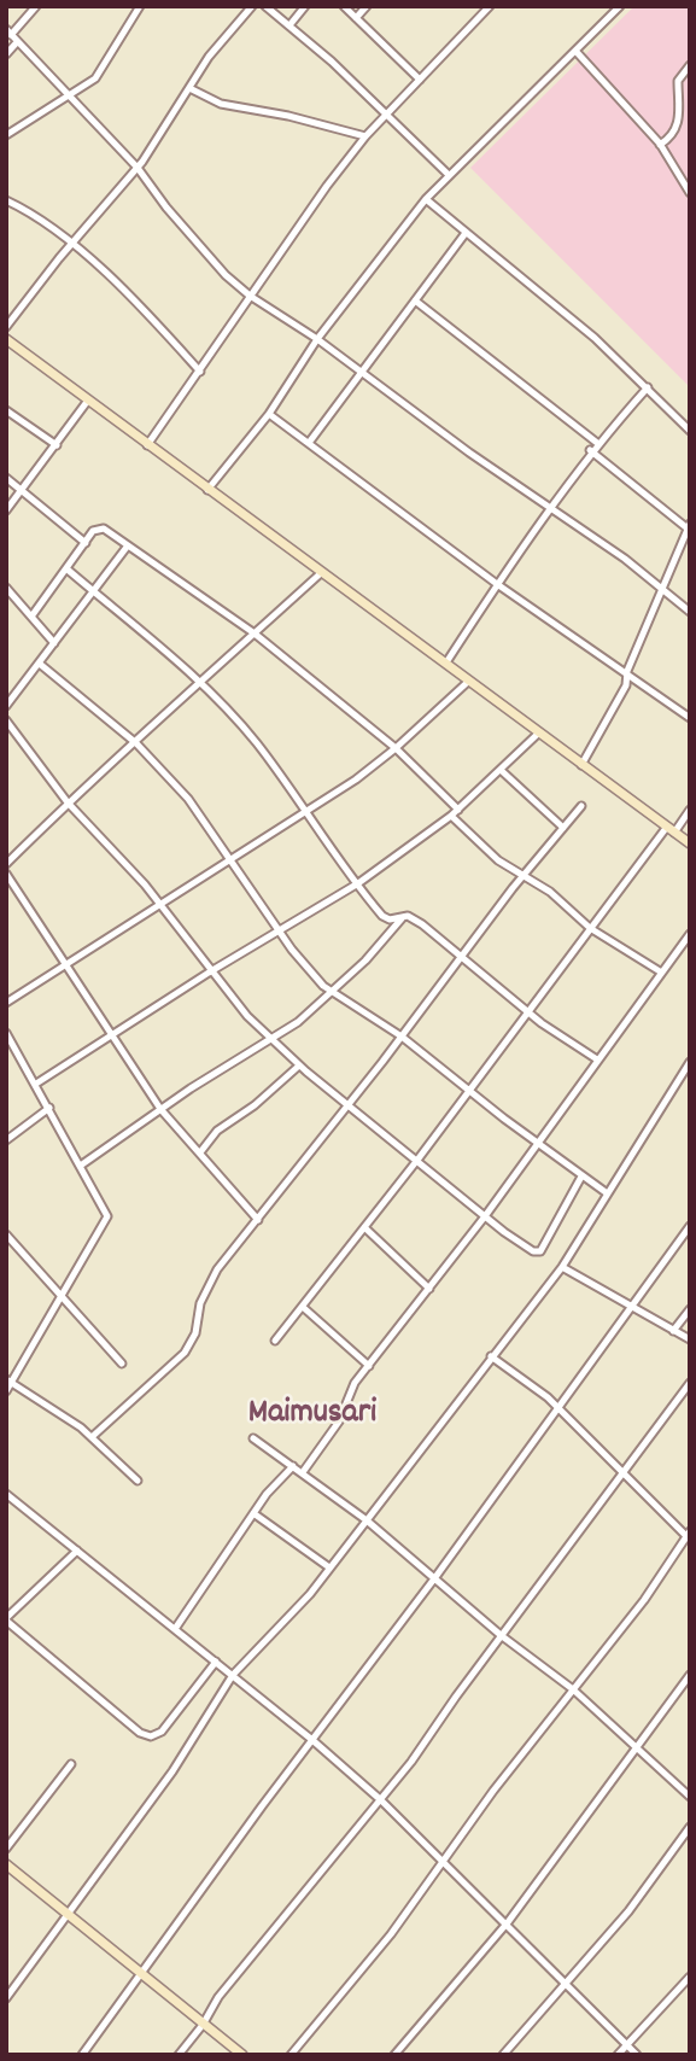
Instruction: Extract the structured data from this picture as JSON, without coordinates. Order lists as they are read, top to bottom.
{
  "districts": ["Maimusari"]
}
